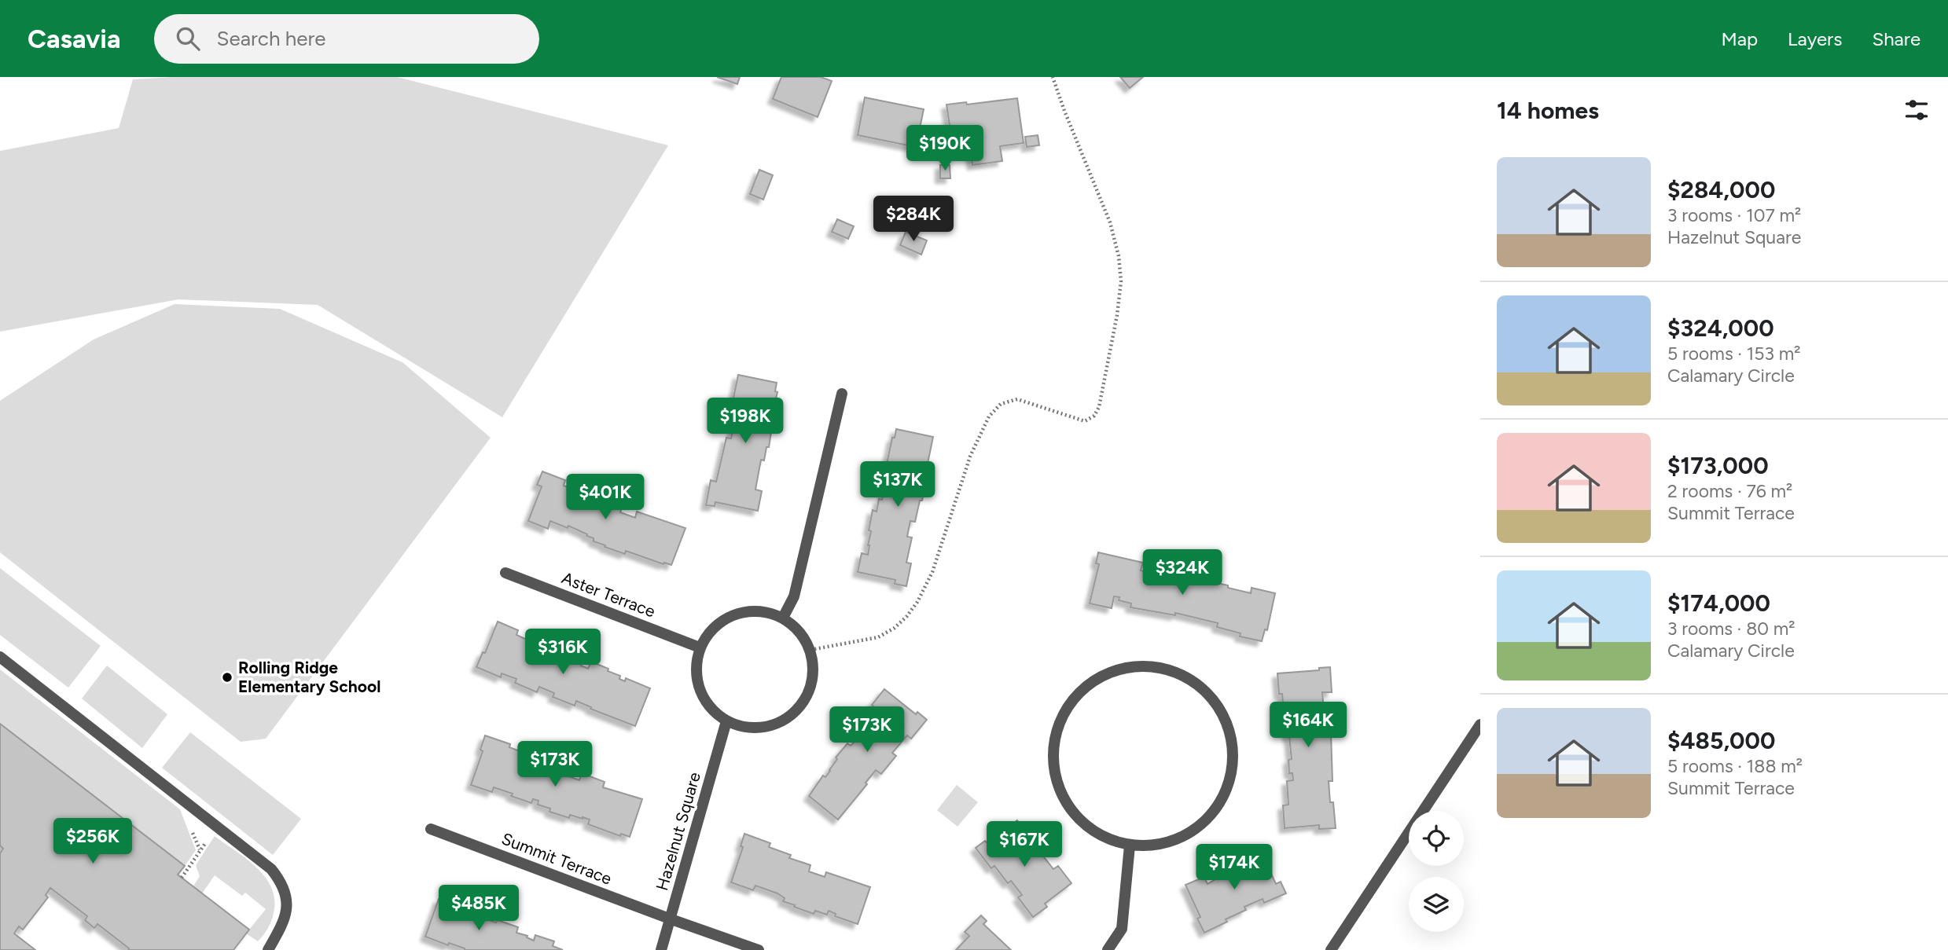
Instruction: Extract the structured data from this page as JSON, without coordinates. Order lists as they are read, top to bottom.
{
  "streets": {
    "street": ["Aster Terrace", "Hazelnut Square", "Summit Terrace"]
  },
  "crossings": [
    ["Aster Terrace", "Hazelnut Square"],
    ["Hazelnut Square", "Summit Terrace"]
  ],
  "places": ["Rolling Ridge Elementary School"],
  "page": {
    "header": "Casavia",
    "search": "Search here",
    "nav": ["Map", "Layers", "Share"],
    "heading": "14 homes",
    "price": [
      "$190K",
      "$284K",
      "$198K",
      "$137K",
      "$401K",
      "$324K",
      "$316K",
      "$164K",
      "$173K",
      "$173K",
      "$256K",
      "$167K",
      "$174K",
      "$485K"
    ],
    "list": [
      {
        "name": "$284,000",
        "note": "3 rooms · 107 m² · Hazelnut Square"
      },
      {
        "name": "$324,000",
        "note": "5 rooms · 153 m² · Calamary Circle"
      },
      {
        "name": "$173,000",
        "note": "2 rooms · 76 m² · Summit Terrace"
      },
      {
        "name": "$174,000",
        "note": "3 rooms · 80 m² · Calamary Circle"
      },
      {
        "name": "$485,000",
        "note": "5 rooms · 188 m² · Summit Terrace"
      }
    ]
  }
}
